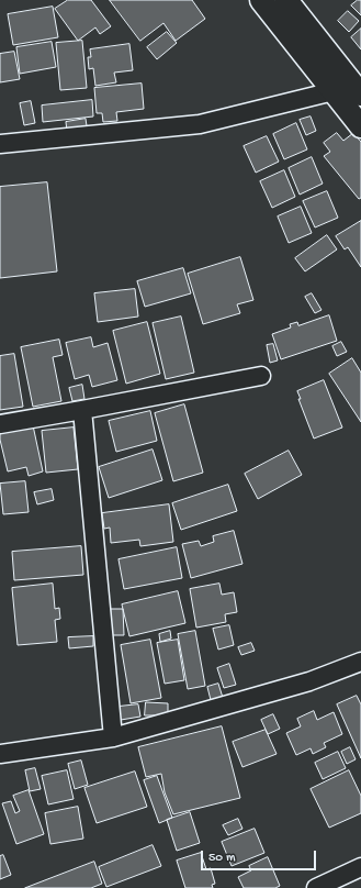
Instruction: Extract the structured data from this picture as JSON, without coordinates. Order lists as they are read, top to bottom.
{
  "scale_bar": "50 m"
}
